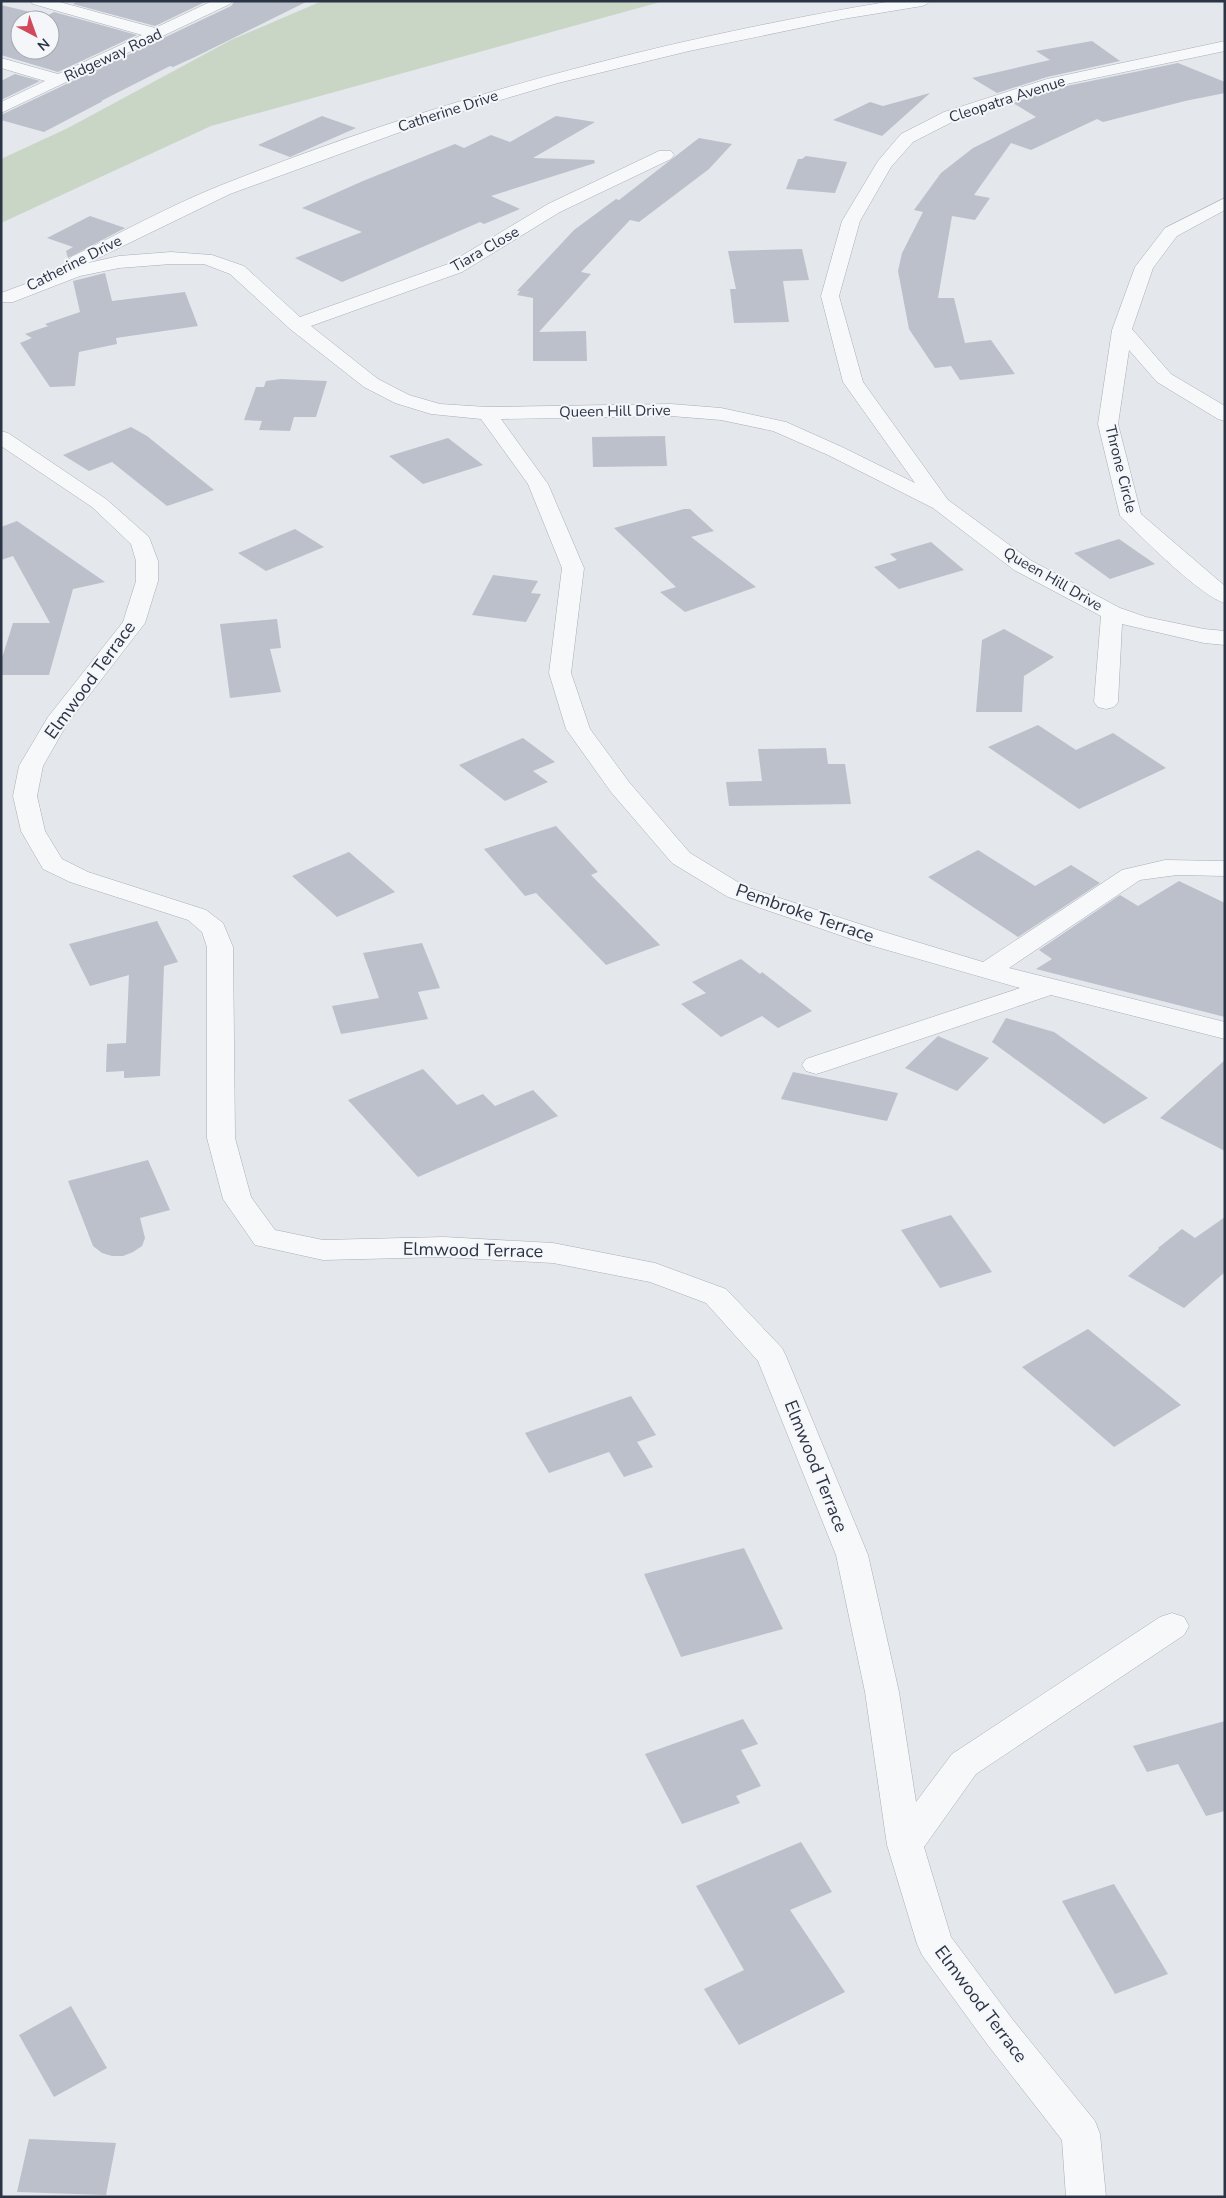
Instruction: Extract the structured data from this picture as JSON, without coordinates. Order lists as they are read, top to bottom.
{
  "streets": {
    "street": [
      "Ridgeway Road",
      "Cleopatra Avenue",
      "Catherine Drive",
      "Tiara Close",
      "Queen Hill Drive",
      "Throne Circle",
      "Elmwood Terrace",
      "Pembroke Terrace"
    ]
  },
  "crossings": [
    ["Cleopatra Avenue", "Queen Hill Drive"],
    ["Catherine Drive", "Queen Hill Drive"],
    ["Tiara Close", "Queen Hill Drive"],
    ["Queen Hill Drive", "Pembroke Terrace"]
  ],
  "north": "bottom right"
}
